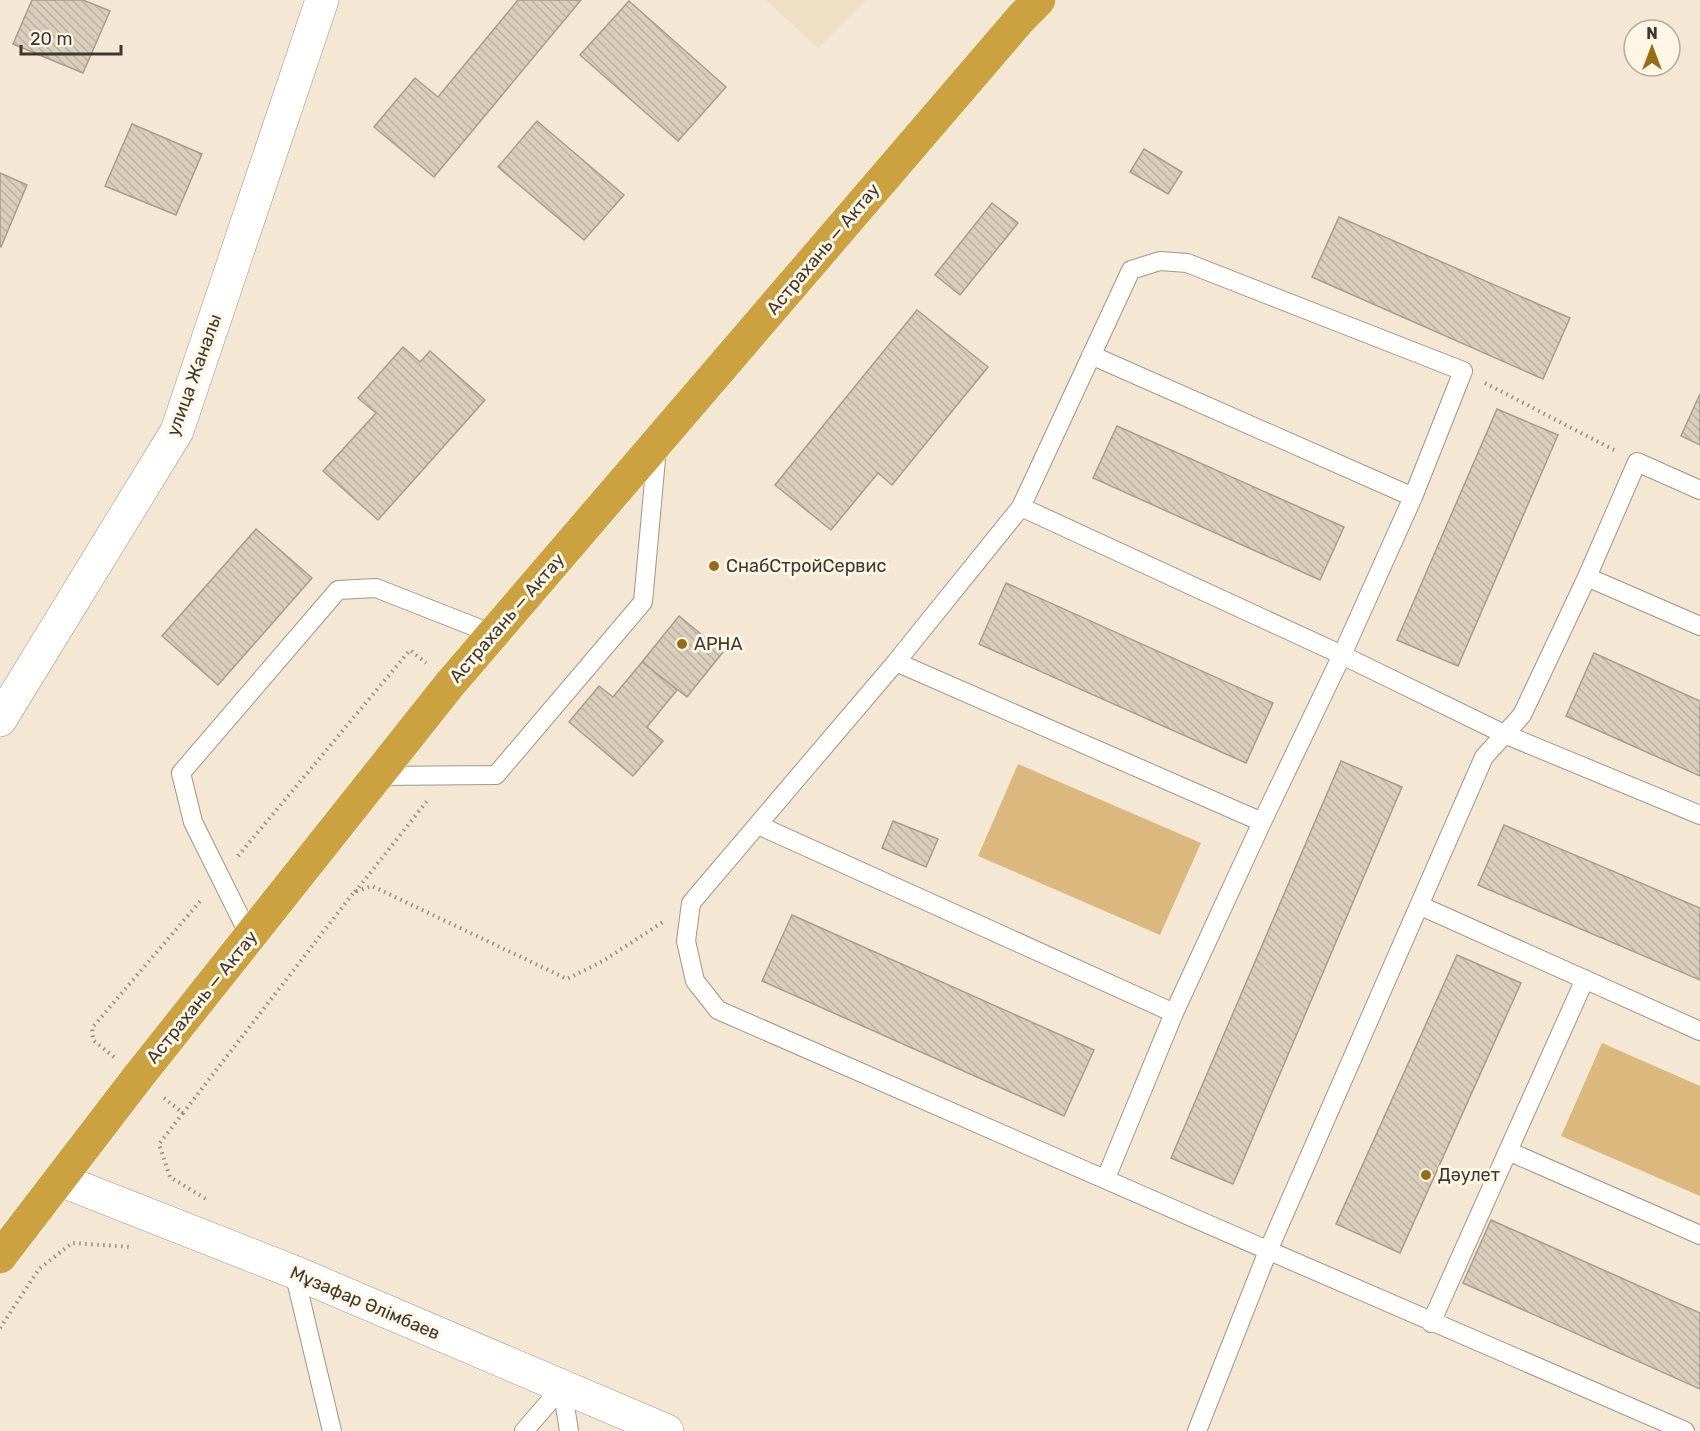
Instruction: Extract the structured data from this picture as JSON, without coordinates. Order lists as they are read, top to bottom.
{
  "streets": {
    "highway": ["Астрахань — Актау"],
    "street": ["улица Жаналы", "Мұзафар Әлімбаев"]
  },
  "crossings": [
    ["Астрахань — Актау", "Мұзафар Әлімбаев"]
  ],
  "places": ["СнабСтройСервис", "АРНА", "Дәулет"],
  "scale_bar": "20 m",
  "north": "top"
}
